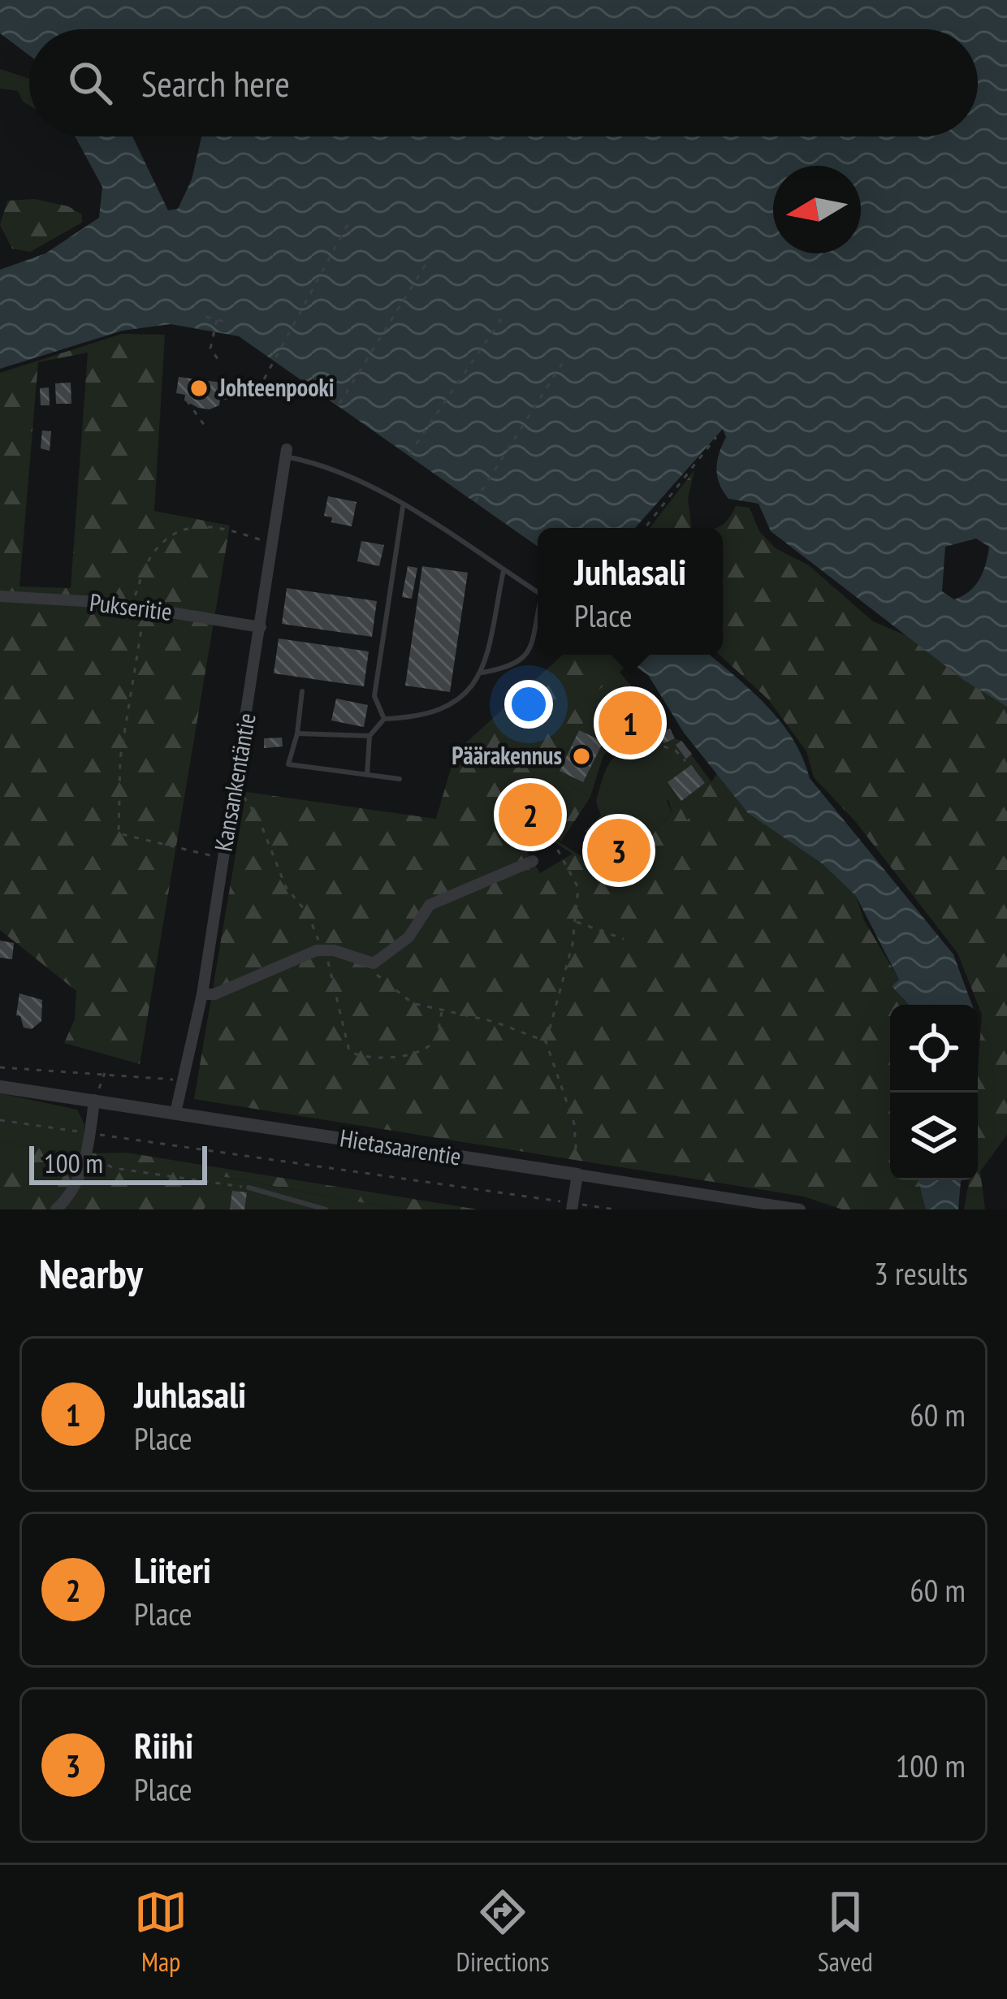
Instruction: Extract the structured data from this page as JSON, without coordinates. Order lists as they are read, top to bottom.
{
  "streets": {
    "street": ["Pukseritie", "Kansankentäntie", "Hietasaarentie"]
  },
  "crossings": [
    ["Pukseritie", "Kansankentäntie"],
    ["Kansankentäntie", "Hietasaarentie"]
  ],
  "places": ["Johteenpooki", "Päärakennus"],
  "scale_bar": "100 m",
  "north": "left",
  "page": {
    "search": "Search here",
    "popup": ["Juhlasali", "Place"],
    "pins": ["1", "2", "3"],
    "scale": "100 m",
    "heading": ["Nearby", "3 results"],
    "list": [
      {
        "mark": "1",
        "name": "Juhlasali",
        "note": "Place",
        "value": "60 m"
      },
      {
        "mark": "2",
        "name": "Liiteri",
        "note": "Place",
        "value": "60 m"
      },
      {
        "mark": "3",
        "name": "Riihi",
        "note": "Place",
        "value": "100 m"
      }
    ],
    "nav": ["Map", "Directions", "Saved"]
  }
}
